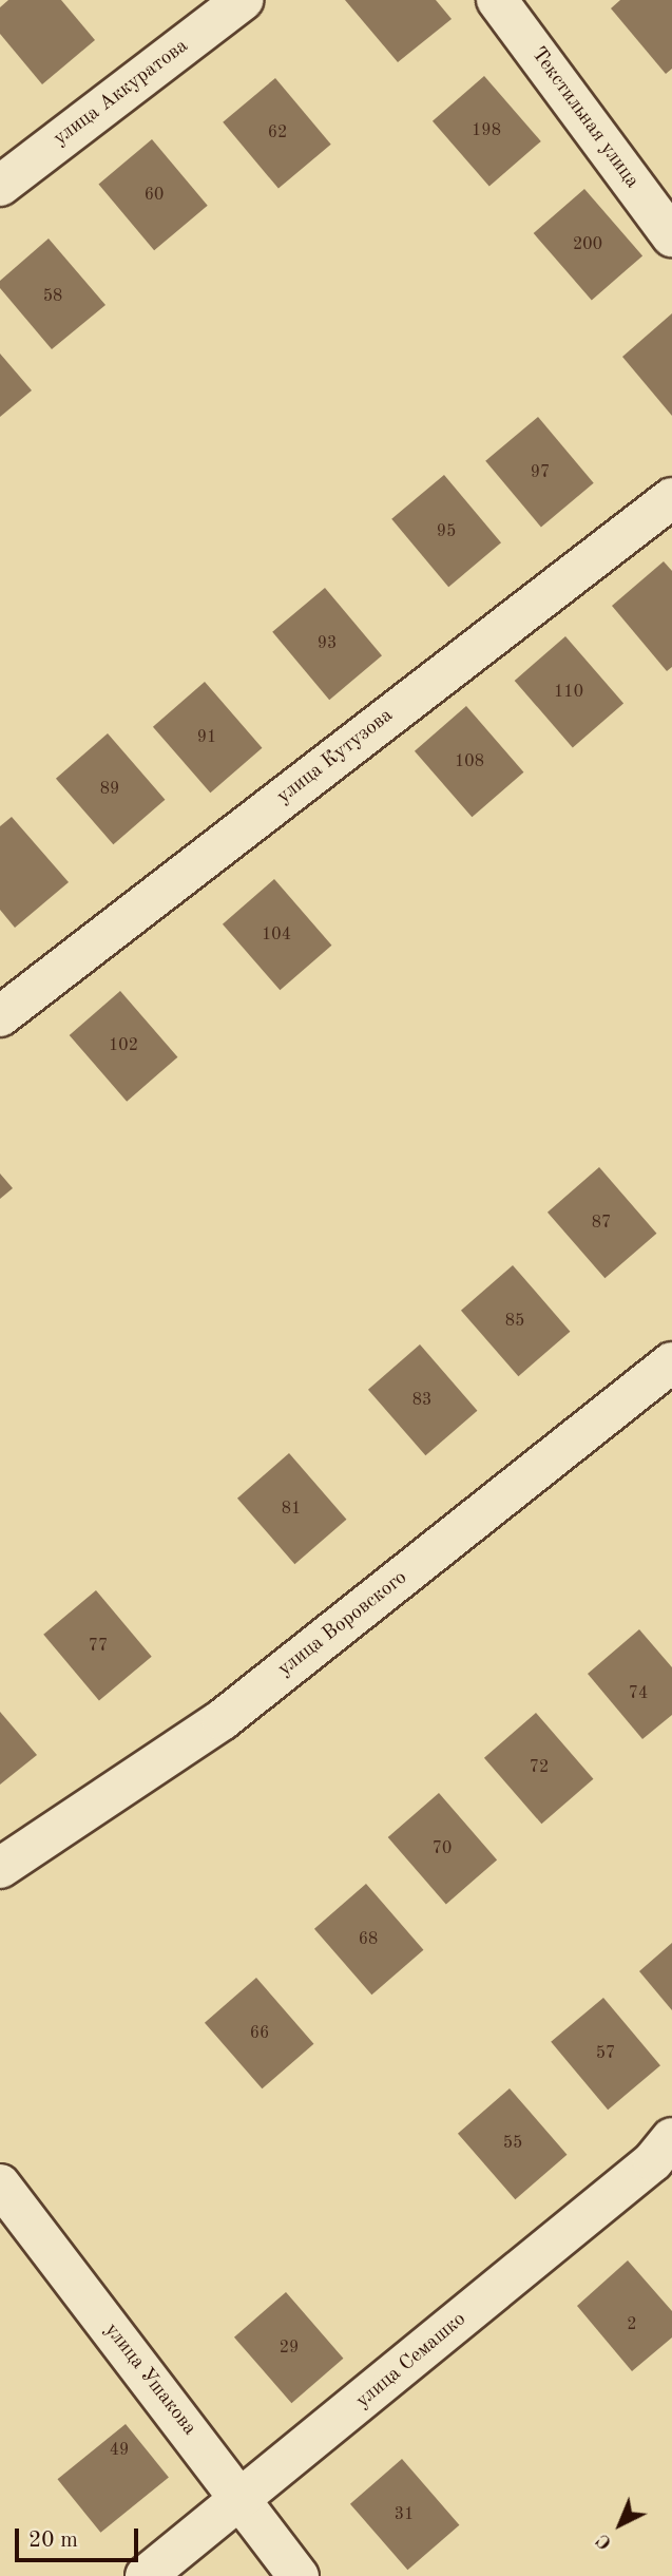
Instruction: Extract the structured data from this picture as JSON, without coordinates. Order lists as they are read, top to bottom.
{
  "streets": {
    "street": [
      "улица Аккуратова",
      "Текстильная улица",
      "улица Кутузова",
      "улица Воровского",
      "улица Семашко",
      "улица Ушакова"
    ]
  },
  "crossings": [
    ["улица Семашко", "улица Ушакова"]
  ],
  "house_numbers": [
    "198",
    "62",
    "60",
    "200",
    "58",
    "97",
    "95",
    "93",
    "110",
    "91",
    "108",
    "89",
    "104",
    "102",
    "87",
    "85",
    "83",
    "81",
    "77",
    "74",
    "72",
    "70",
    "68",
    "66",
    "57",
    "55",
    "2",
    "29",
    "49",
    "31"
  ],
  "scale_bar": "20 m",
  "north": "bottom left"
}
